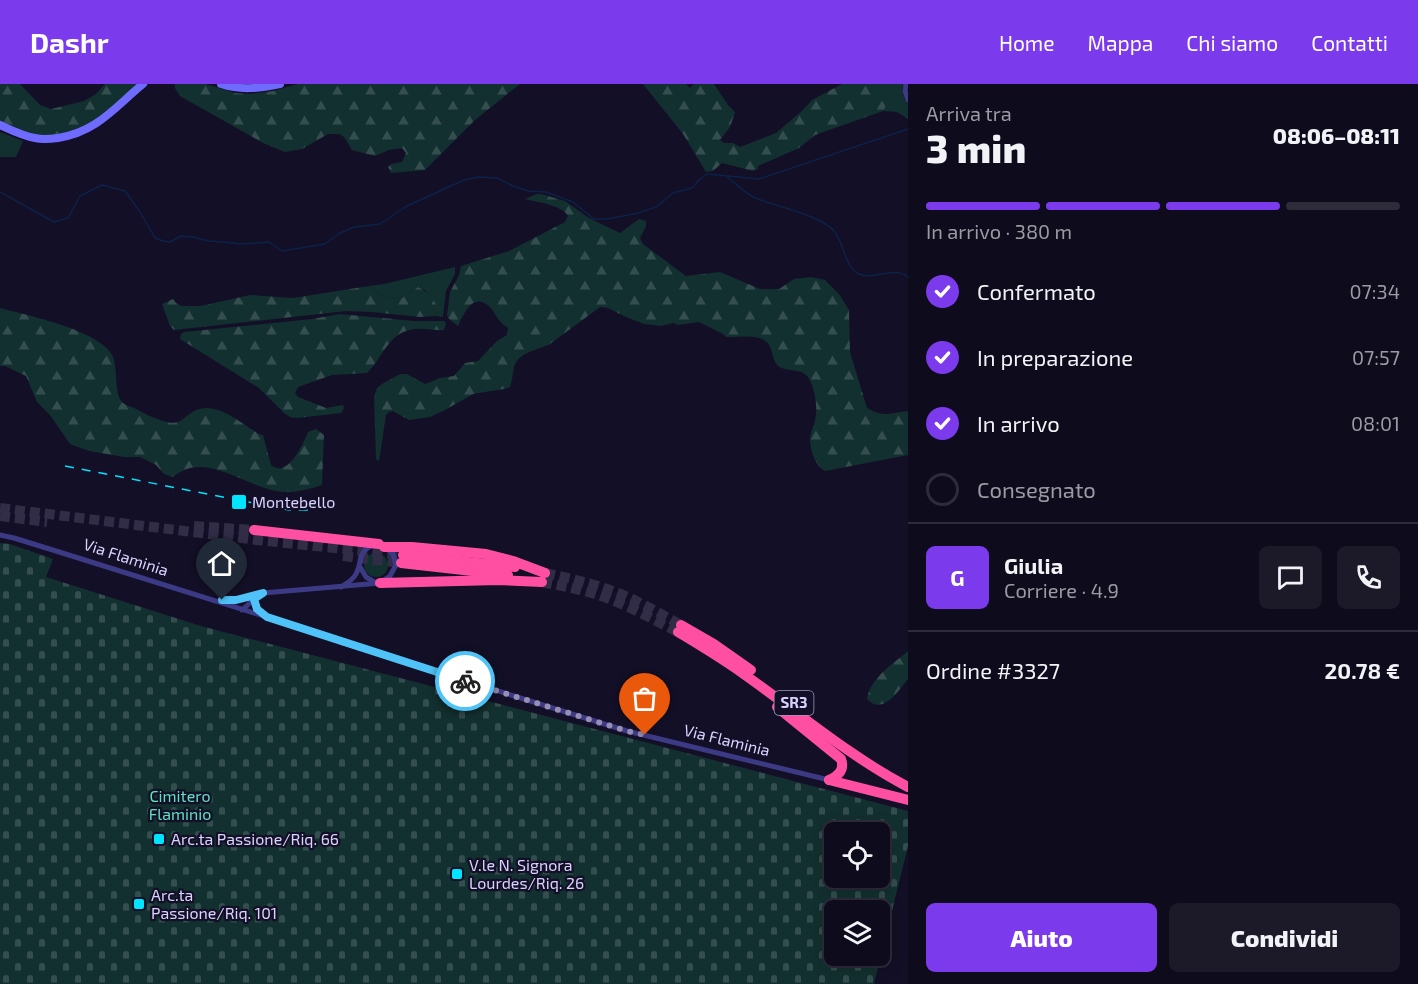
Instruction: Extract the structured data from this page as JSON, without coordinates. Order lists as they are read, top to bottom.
{
  "streets": {
    "highway": ["SR3"],
    "street": ["Via Flaminia"]
  },
  "parks": ["Cimitero Flaminio"],
  "places": {
    "transit": [
      "Montebello",
      "Arc.ta Passione/Riq. 66",
      "V.le N. Signora Lourdes/Riq. 26",
      "Arc.ta Passione/Riq. 101"
    ]
  },
  "page": {
    "header": "Dashr",
    "nav": [
      "Home",
      "Mappa",
      "Chi siamo",
      "Contatti"
    ],
    "heading": ["3 min", "Arriva tra", "08:06–08:11"],
    "panel": [
      "Giulia",
      "Corriere · 4.9",
      "Ordine #3327",
      "20.78 €"
    ],
    "bar": "In arrivo · 380 m",
    "list": [
      ["Confermato", "07:34"],
      ["In preparazione", "07:57"],
      ["In arrivo", "08:01"],
      "Consegnato"
    ],
    "round": "G",
    "buttons": ["Aiuto", "Condividi"]
  }
}
